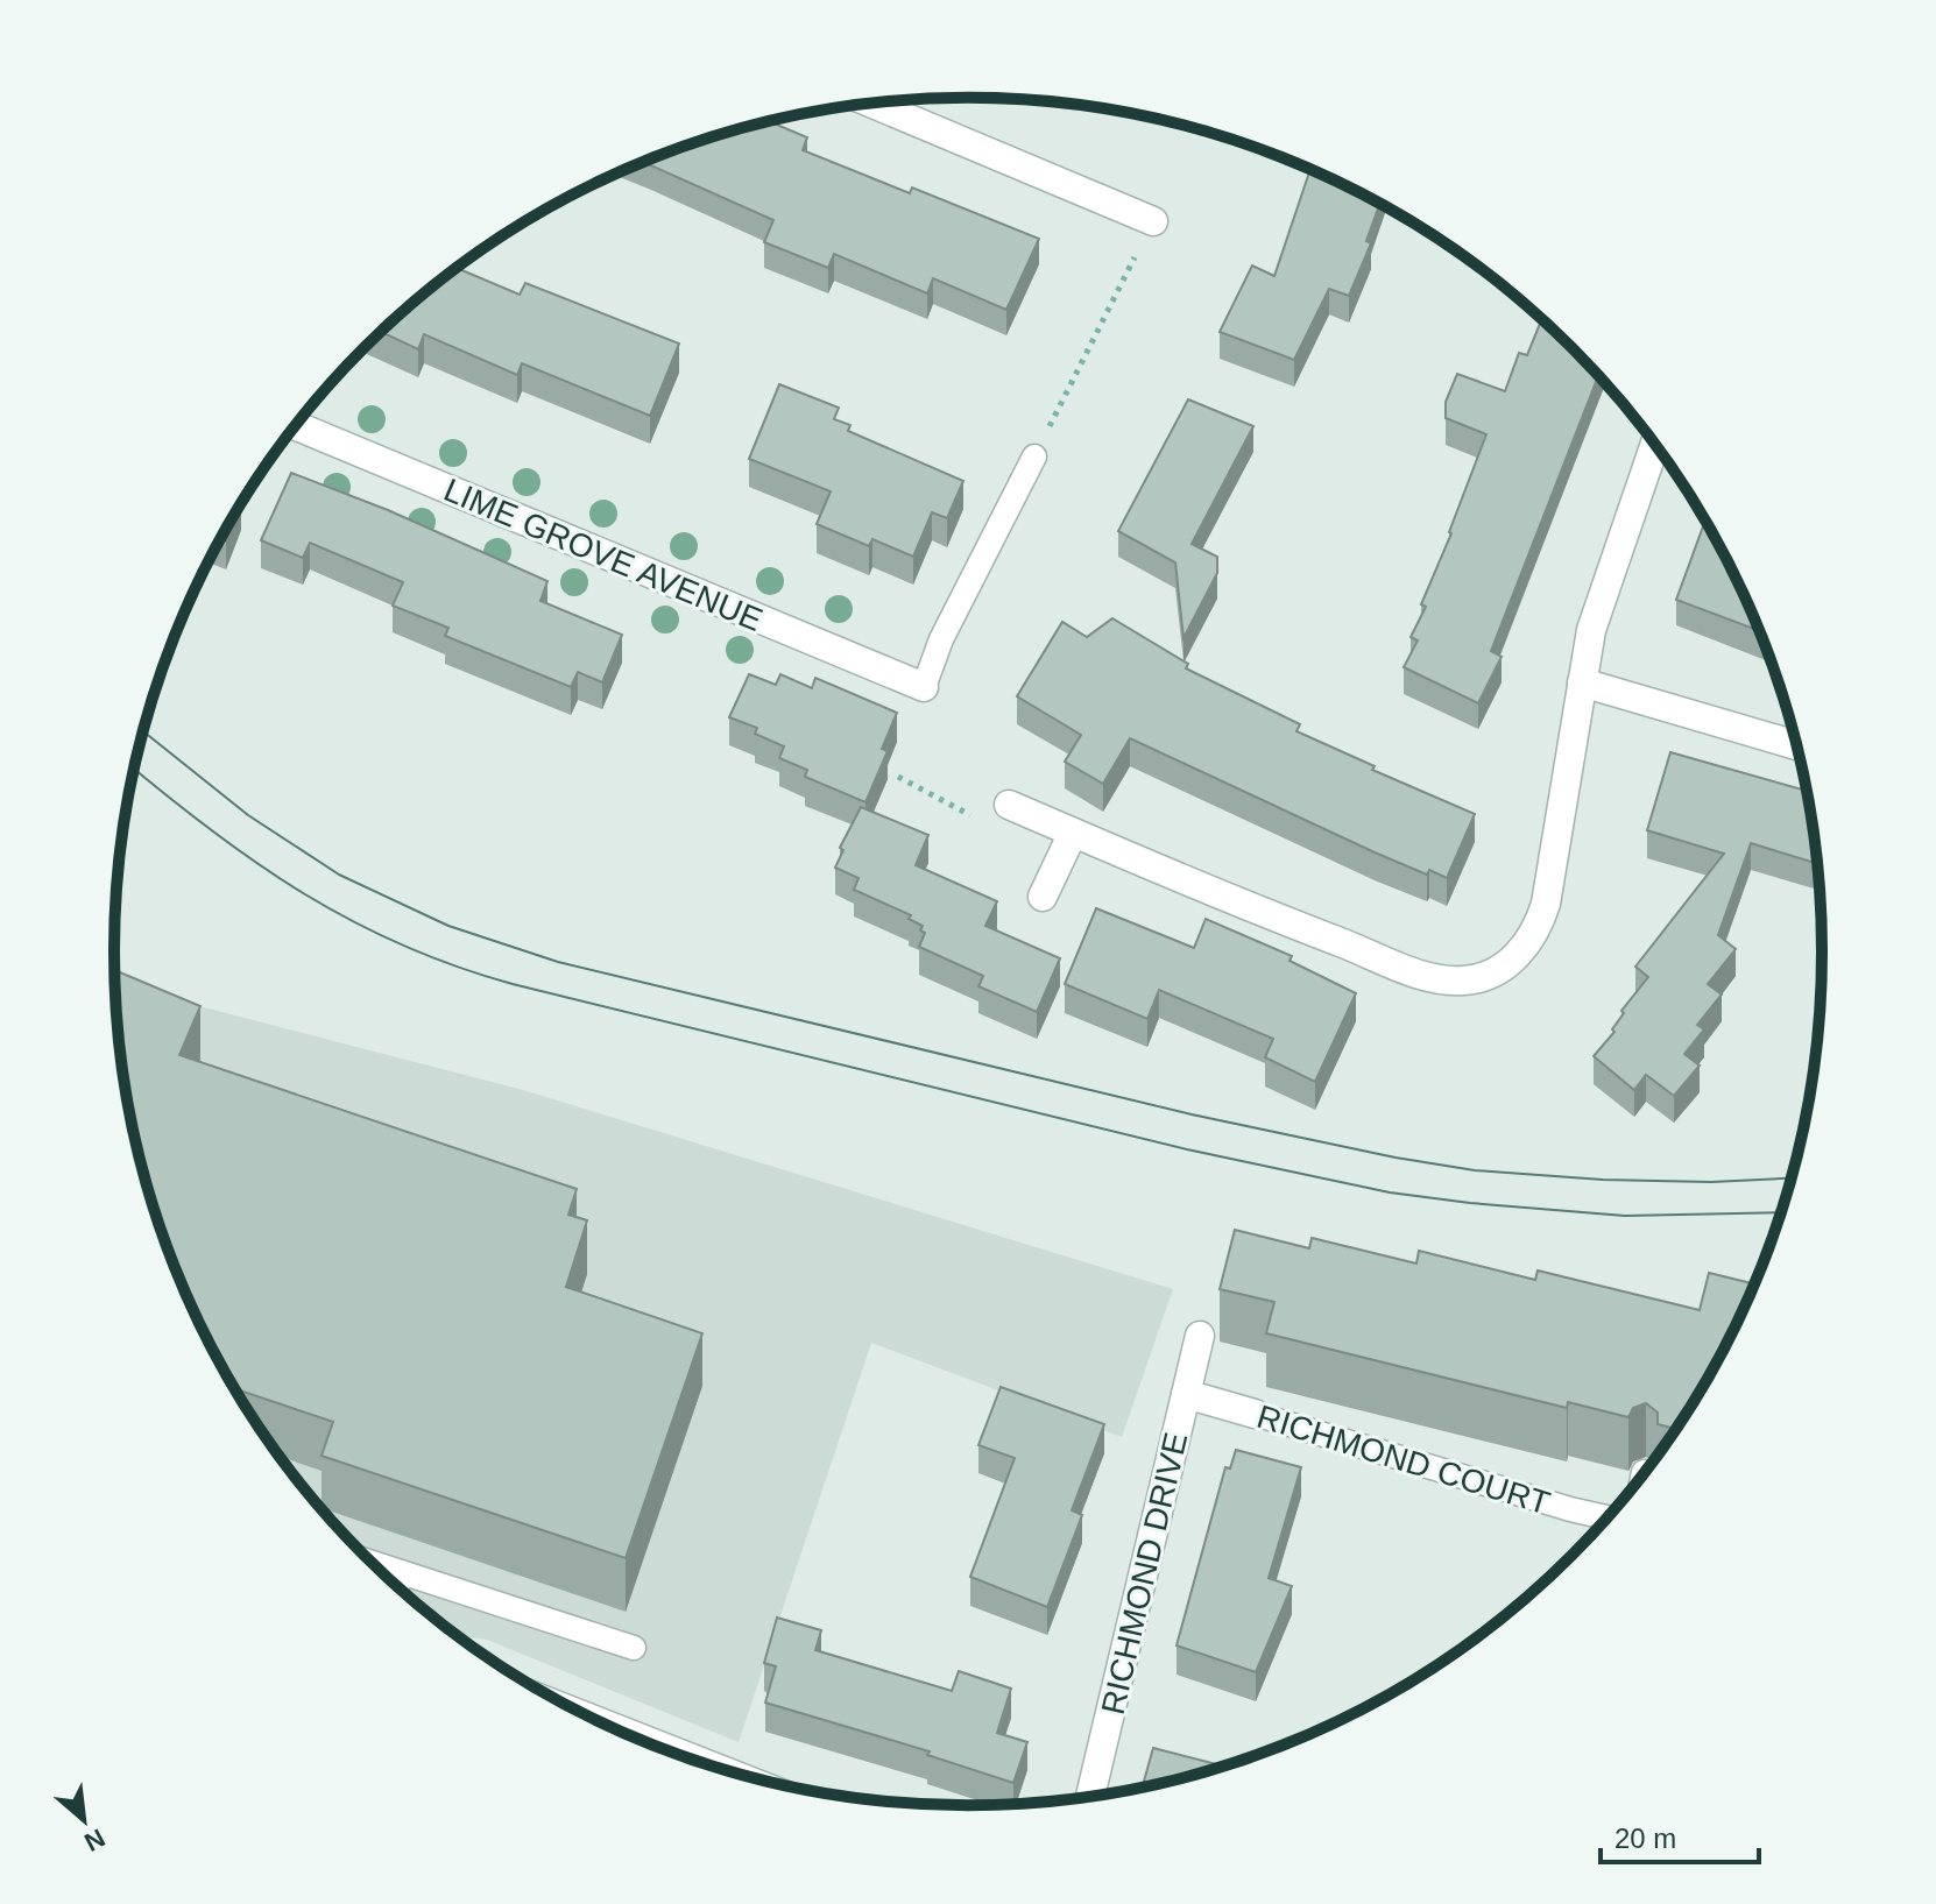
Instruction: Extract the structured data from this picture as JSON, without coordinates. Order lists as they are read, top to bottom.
{
  "streets": {
    "street": ["LIME GROVE AVENUE", "RICHMOND COURT", "RICHMOND DRIVE"]
  },
  "crossings": [
    ["RICHMOND COURT", "RICHMOND DRIVE"]
  ],
  "scale_bar": "20 m",
  "north": "bottom right"
}
